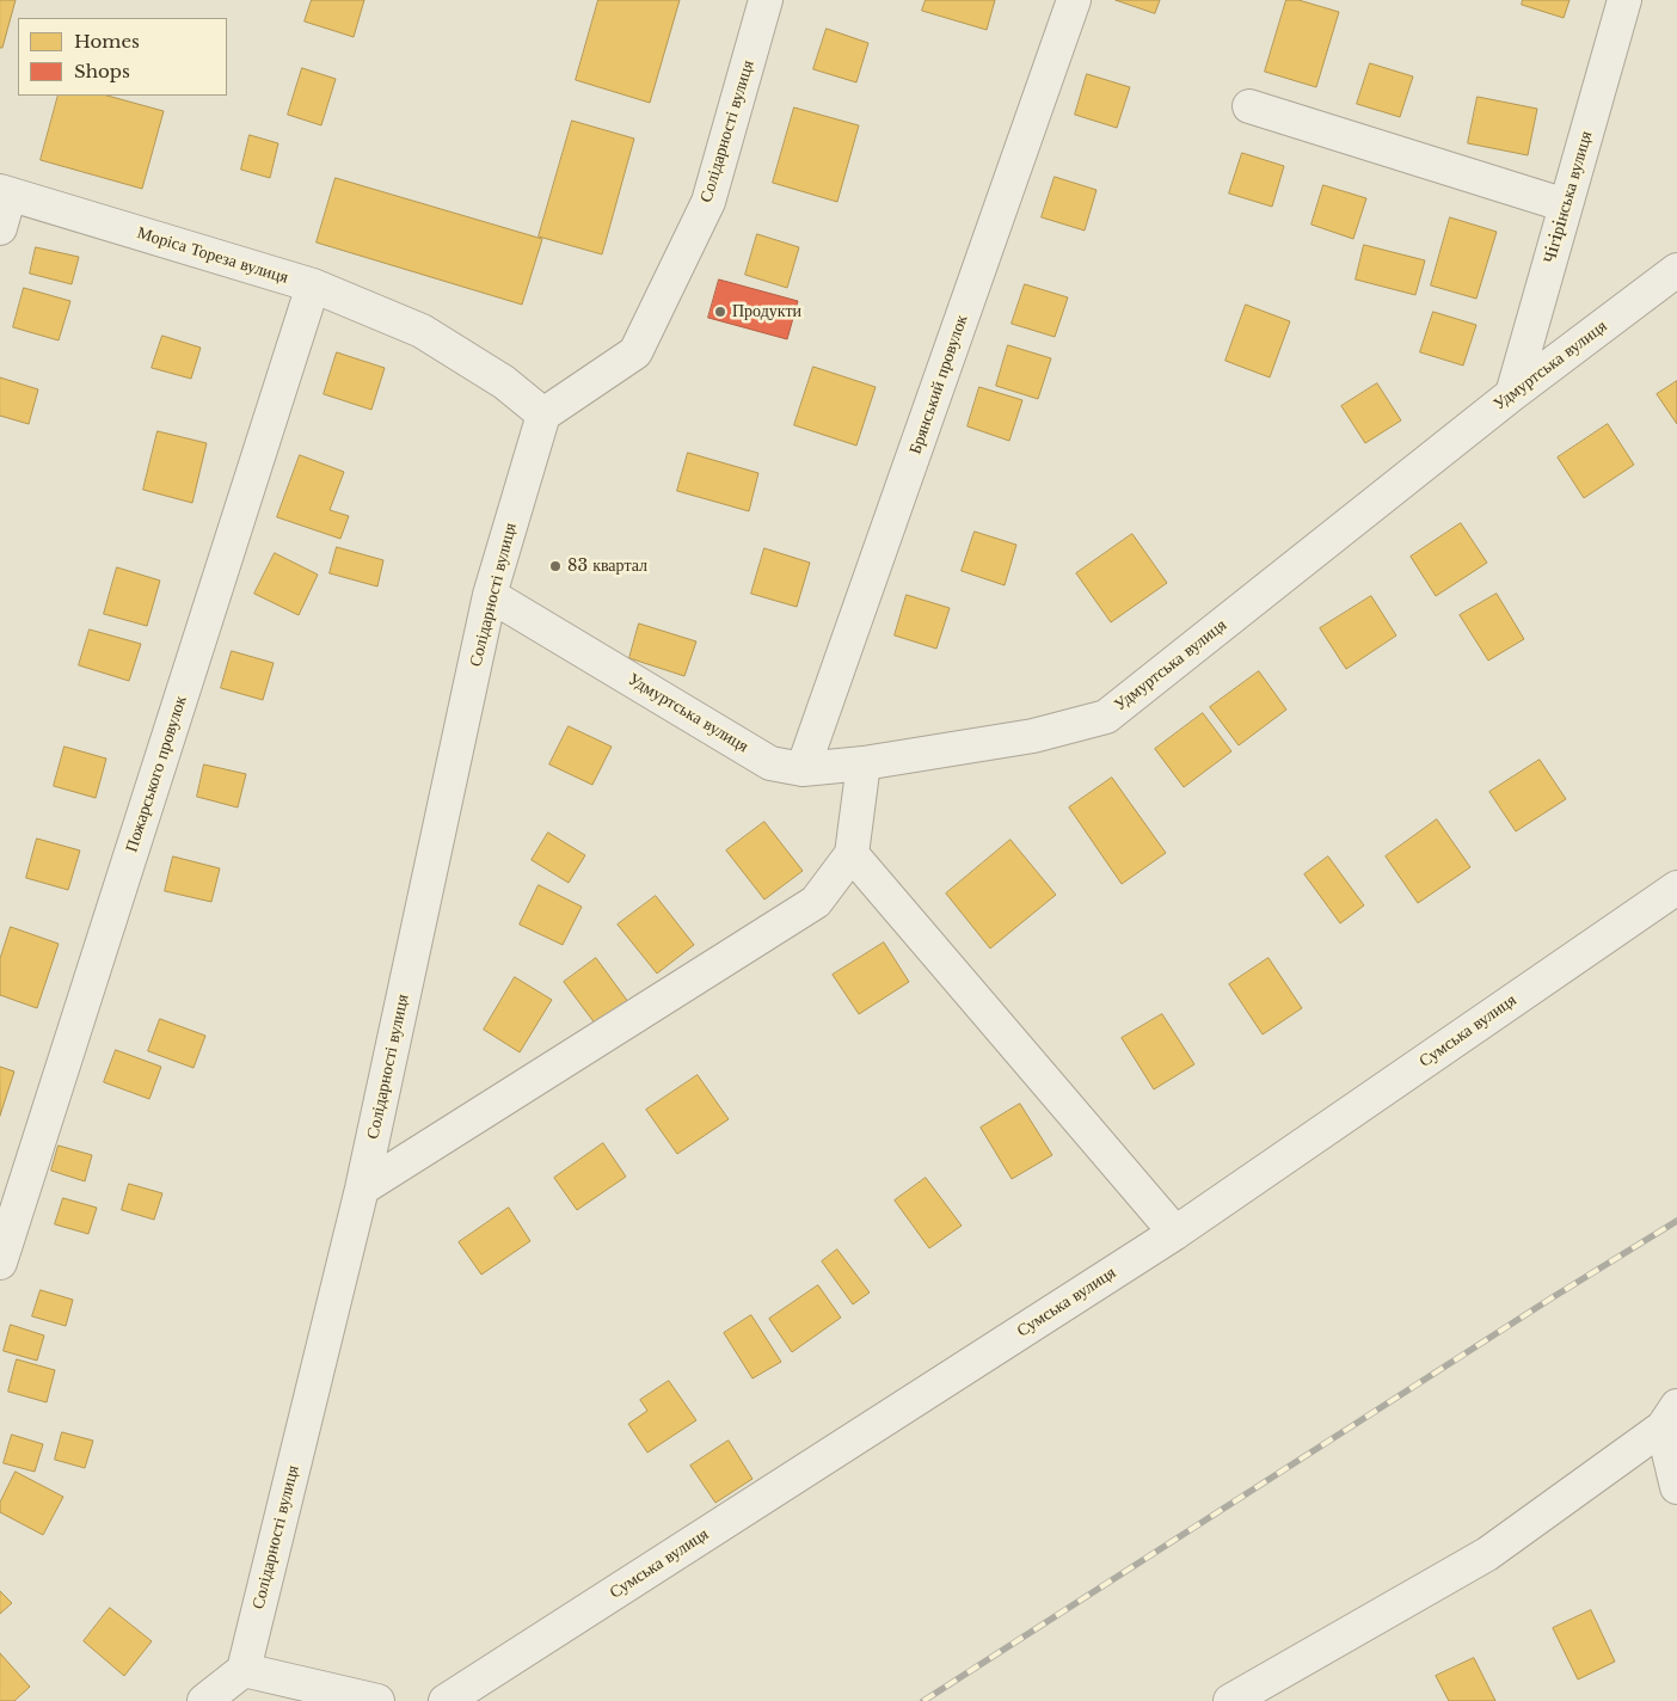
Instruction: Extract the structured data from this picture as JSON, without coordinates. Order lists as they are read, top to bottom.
{
  "streets": {
    "street": [
      "Солідарності вулиця",
      "Чiгiрiнська вулиця",
      "Моріса Тореза вулиця",
      "Удмуртська вулиця",
      "Брянський провулок",
      "Пожарського провулок",
      "Сумська вулиця"
    ]
  },
  "crossings": [
    ["Солідарності вулиця", "Моріса Тореза вулиця"],
    ["Солідарності вулиця", "Удмуртська вулиця"],
    ["Чiгiрiнська вулиця", "Удмуртська вулиця"],
    ["Моріса Тореза вулиця", "Пожарського провулок"],
    ["Удмуртська вулиця", "Брянський провулок"]
  ],
  "places": ["Продукти", "83 квартал"],
  "legend": ["Homes", "Shops"]
}
